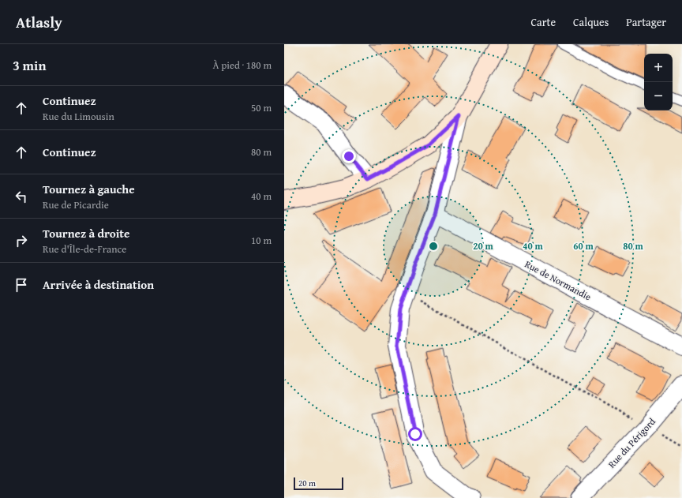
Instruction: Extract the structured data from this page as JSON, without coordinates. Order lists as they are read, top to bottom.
{
  "streets": {
    "street": ["Rue de Normandie", "Rue du Périgord"]
  },
  "scale_bar": "20 m",
  "page": {
    "header": "Atlasly",
    "nav": ["Carte", "Calques", "Partager"],
    "heading": ["3 min", "À pied · 180 m"],
    "map_buttons": ["+", "−"],
    "list": [
      ["Continuez", "Rue du Limousin", "50 m"],
      ["Continuez", "80 m"],
      ["Tournez à gauche", "Rue de Picardie", "40 m"],
      ["Tournez à droite", "Rue d'Île-de-France", "10 m"],
      "Arrivée à destination"
    ],
    "scale": "20 m"
  },
  "rings": [
    "20 m",
    "40 m",
    "60 m",
    "80 m"
  ]
}
